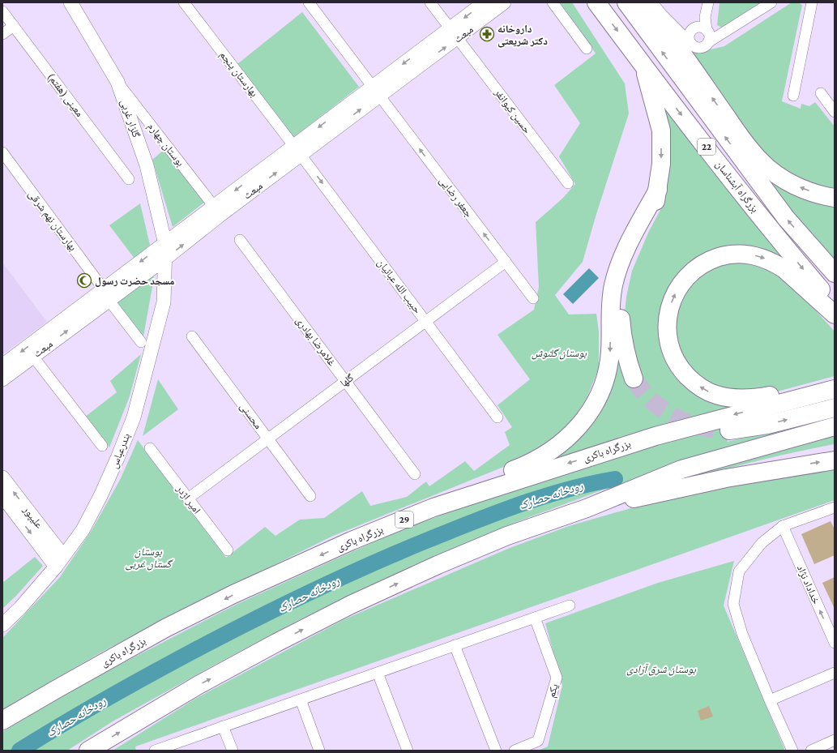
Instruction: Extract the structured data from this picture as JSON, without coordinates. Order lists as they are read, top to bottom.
{
  "streets": {
    "highway": [
      "22",
      "بزرگراه آبشناسان",
      "بزرگراه باکری",
      "29"
    ],
    "street": [
      "مبعث",
      "بهارستان پنجم",
      "معینی (هفتم)",
      "حسین کیوانفر",
      "گلزار غربی",
      "بوستان چهارم",
      "جعفر رضایی",
      "بهارستان نهم شرقی",
      "حبیب الله عبائیان",
      "غلامرضا بهادری",
      "گلها",
      "محسنی",
      "بندرعباس",
      "امیر اژدر",
      "علیپور",
      "خداداد نژاد",
      "یکم"
    ]
  },
  "crossings": [
    ["مبعث", "بهارستان پنجم"],
    ["مبعث", "حسین کیوانفر"],
    ["مبعث", "گلزار غربی"],
    ["مبعث", "بوستان چهارم"],
    ["مبعث", "جعفر رضایی"],
    ["مبعث", "بهارستان نهم شرقی"],
    ["مبعث", "حبیب الله عبائیان"],
    ["مبعث", "بندرعباس"],
    ["بهارستان پنجم", "حبیب الله عبائیان"],
    ["گلزار غربی", "بوستان چهارم"],
    ["گلزار غربی", "بندرعباس"],
    ["جعفر رضایی", "گلها"],
    ["حبیب الله عبائیان", "گلها"],
    ["غلامرضا بهادری", "گلها"],
    ["گلها", "محسنی"],
    ["گلها", "امیر اژدر"],
    ["بندرعباس", "علیپور"]
  ],
  "one_way": ["جعفر رضایی", "حبیب الله عبائیان", "خداداد نژاد"],
  "water": ["رودخانه حصارک"],
  "parks": ["بوستان گلنوش", "بوستان گستان غربی", "بوستان شرق آزادی"],
  "places": {
    "pharmacy": ["داروخانه دکتر شریعتی"],
    "mosque": ["مسجد حضرت رسول"]
  }
}
